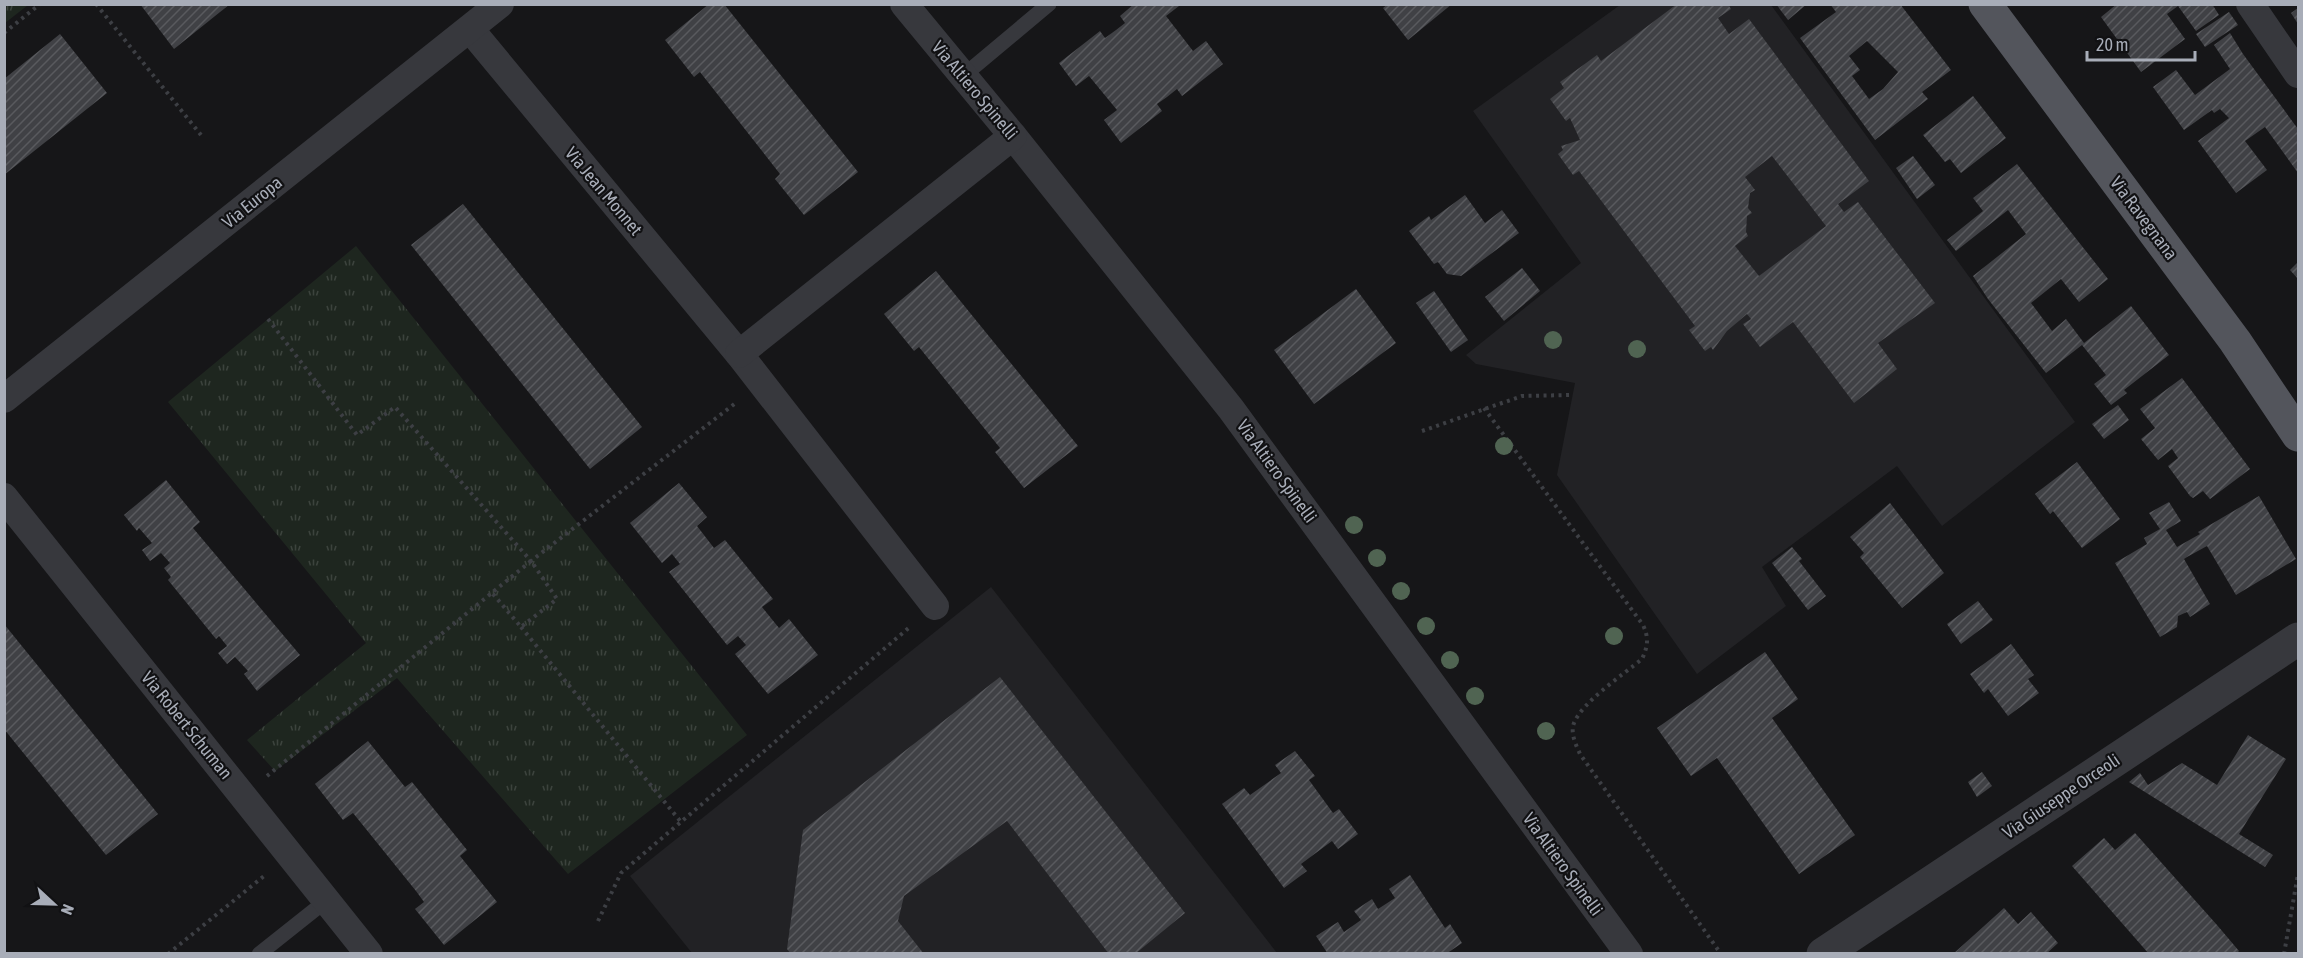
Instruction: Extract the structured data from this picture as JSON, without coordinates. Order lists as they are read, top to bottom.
{
  "streets": {
    "main road": ["Via Ravegnana"],
    "street": [
      "Via Altiero Spinelli",
      "Via Jean Monnet",
      "Via Europa",
      "Via Robert Schuman",
      "Via Giuseppe Orceoli"
    ]
  },
  "crossings": [
    ["Via Jean Monnet", "Via Europa"]
  ],
  "scale_bar": "20 m",
  "north": "right"
}
